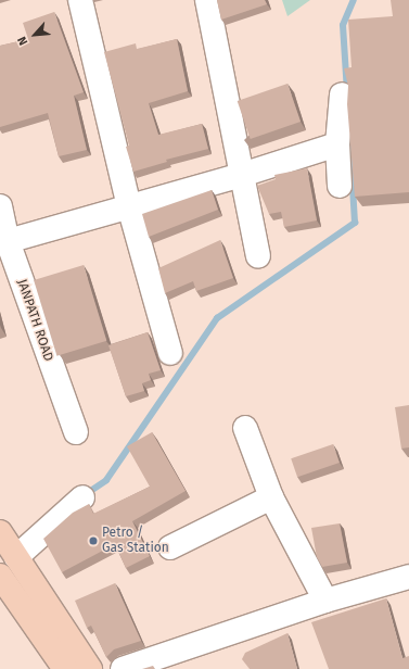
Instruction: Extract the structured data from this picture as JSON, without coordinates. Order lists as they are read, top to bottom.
{
  "streets": {
    "street": ["JANPATH ROAD"]
  },
  "places": ["Petro / Gas Station"],
  "north": "bottom left"
}
